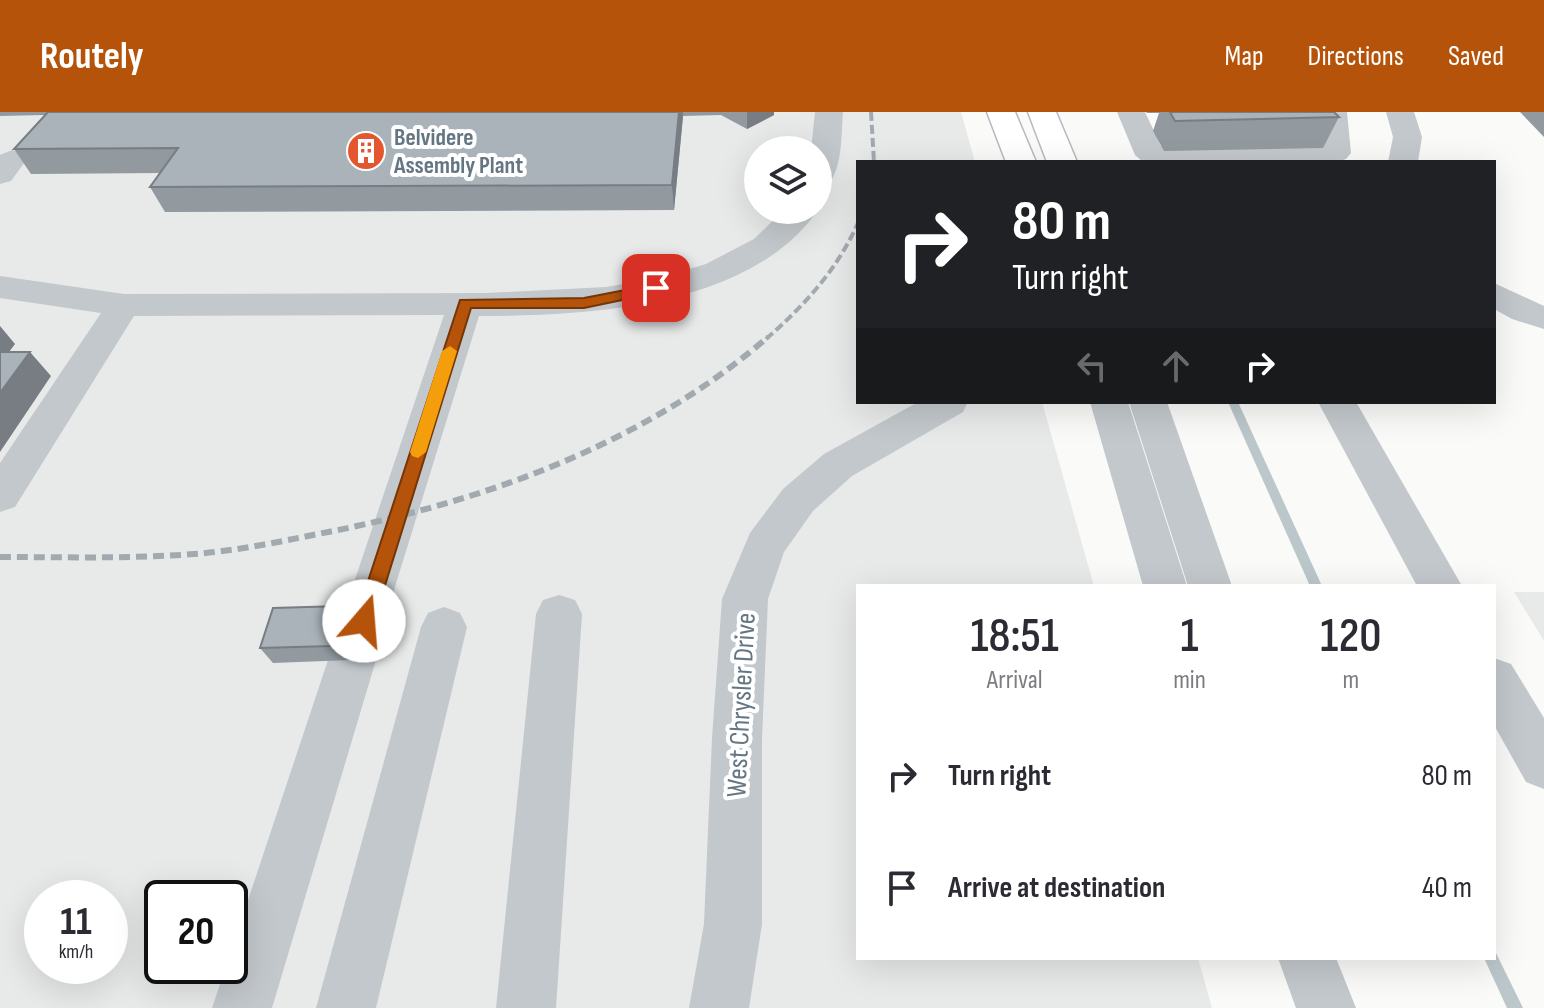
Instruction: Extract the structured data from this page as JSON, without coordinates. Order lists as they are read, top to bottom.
{
  "streets": {
    "street": ["West Chrysler Drive"]
  },
  "places": {
    "building": ["Belvidere Assembly Plant"]
  },
  "page": {
    "header": "Routely",
    "nav": ["Map", "Directions", "Saved"],
    "turn": ["80 m", "Turn right"],
    "eta": [
      "18:51",
      "Arrival",
      "1",
      "min",
      "120",
      "m"
    ],
    "list": [
      {
        "name": "Turn right",
        "value": "80 m"
      },
      {
        "name": "Arrive at destination",
        "value": "40 m"
      }
    ],
    "speed": "11 km/h",
    "limit": "20"
  }
}
